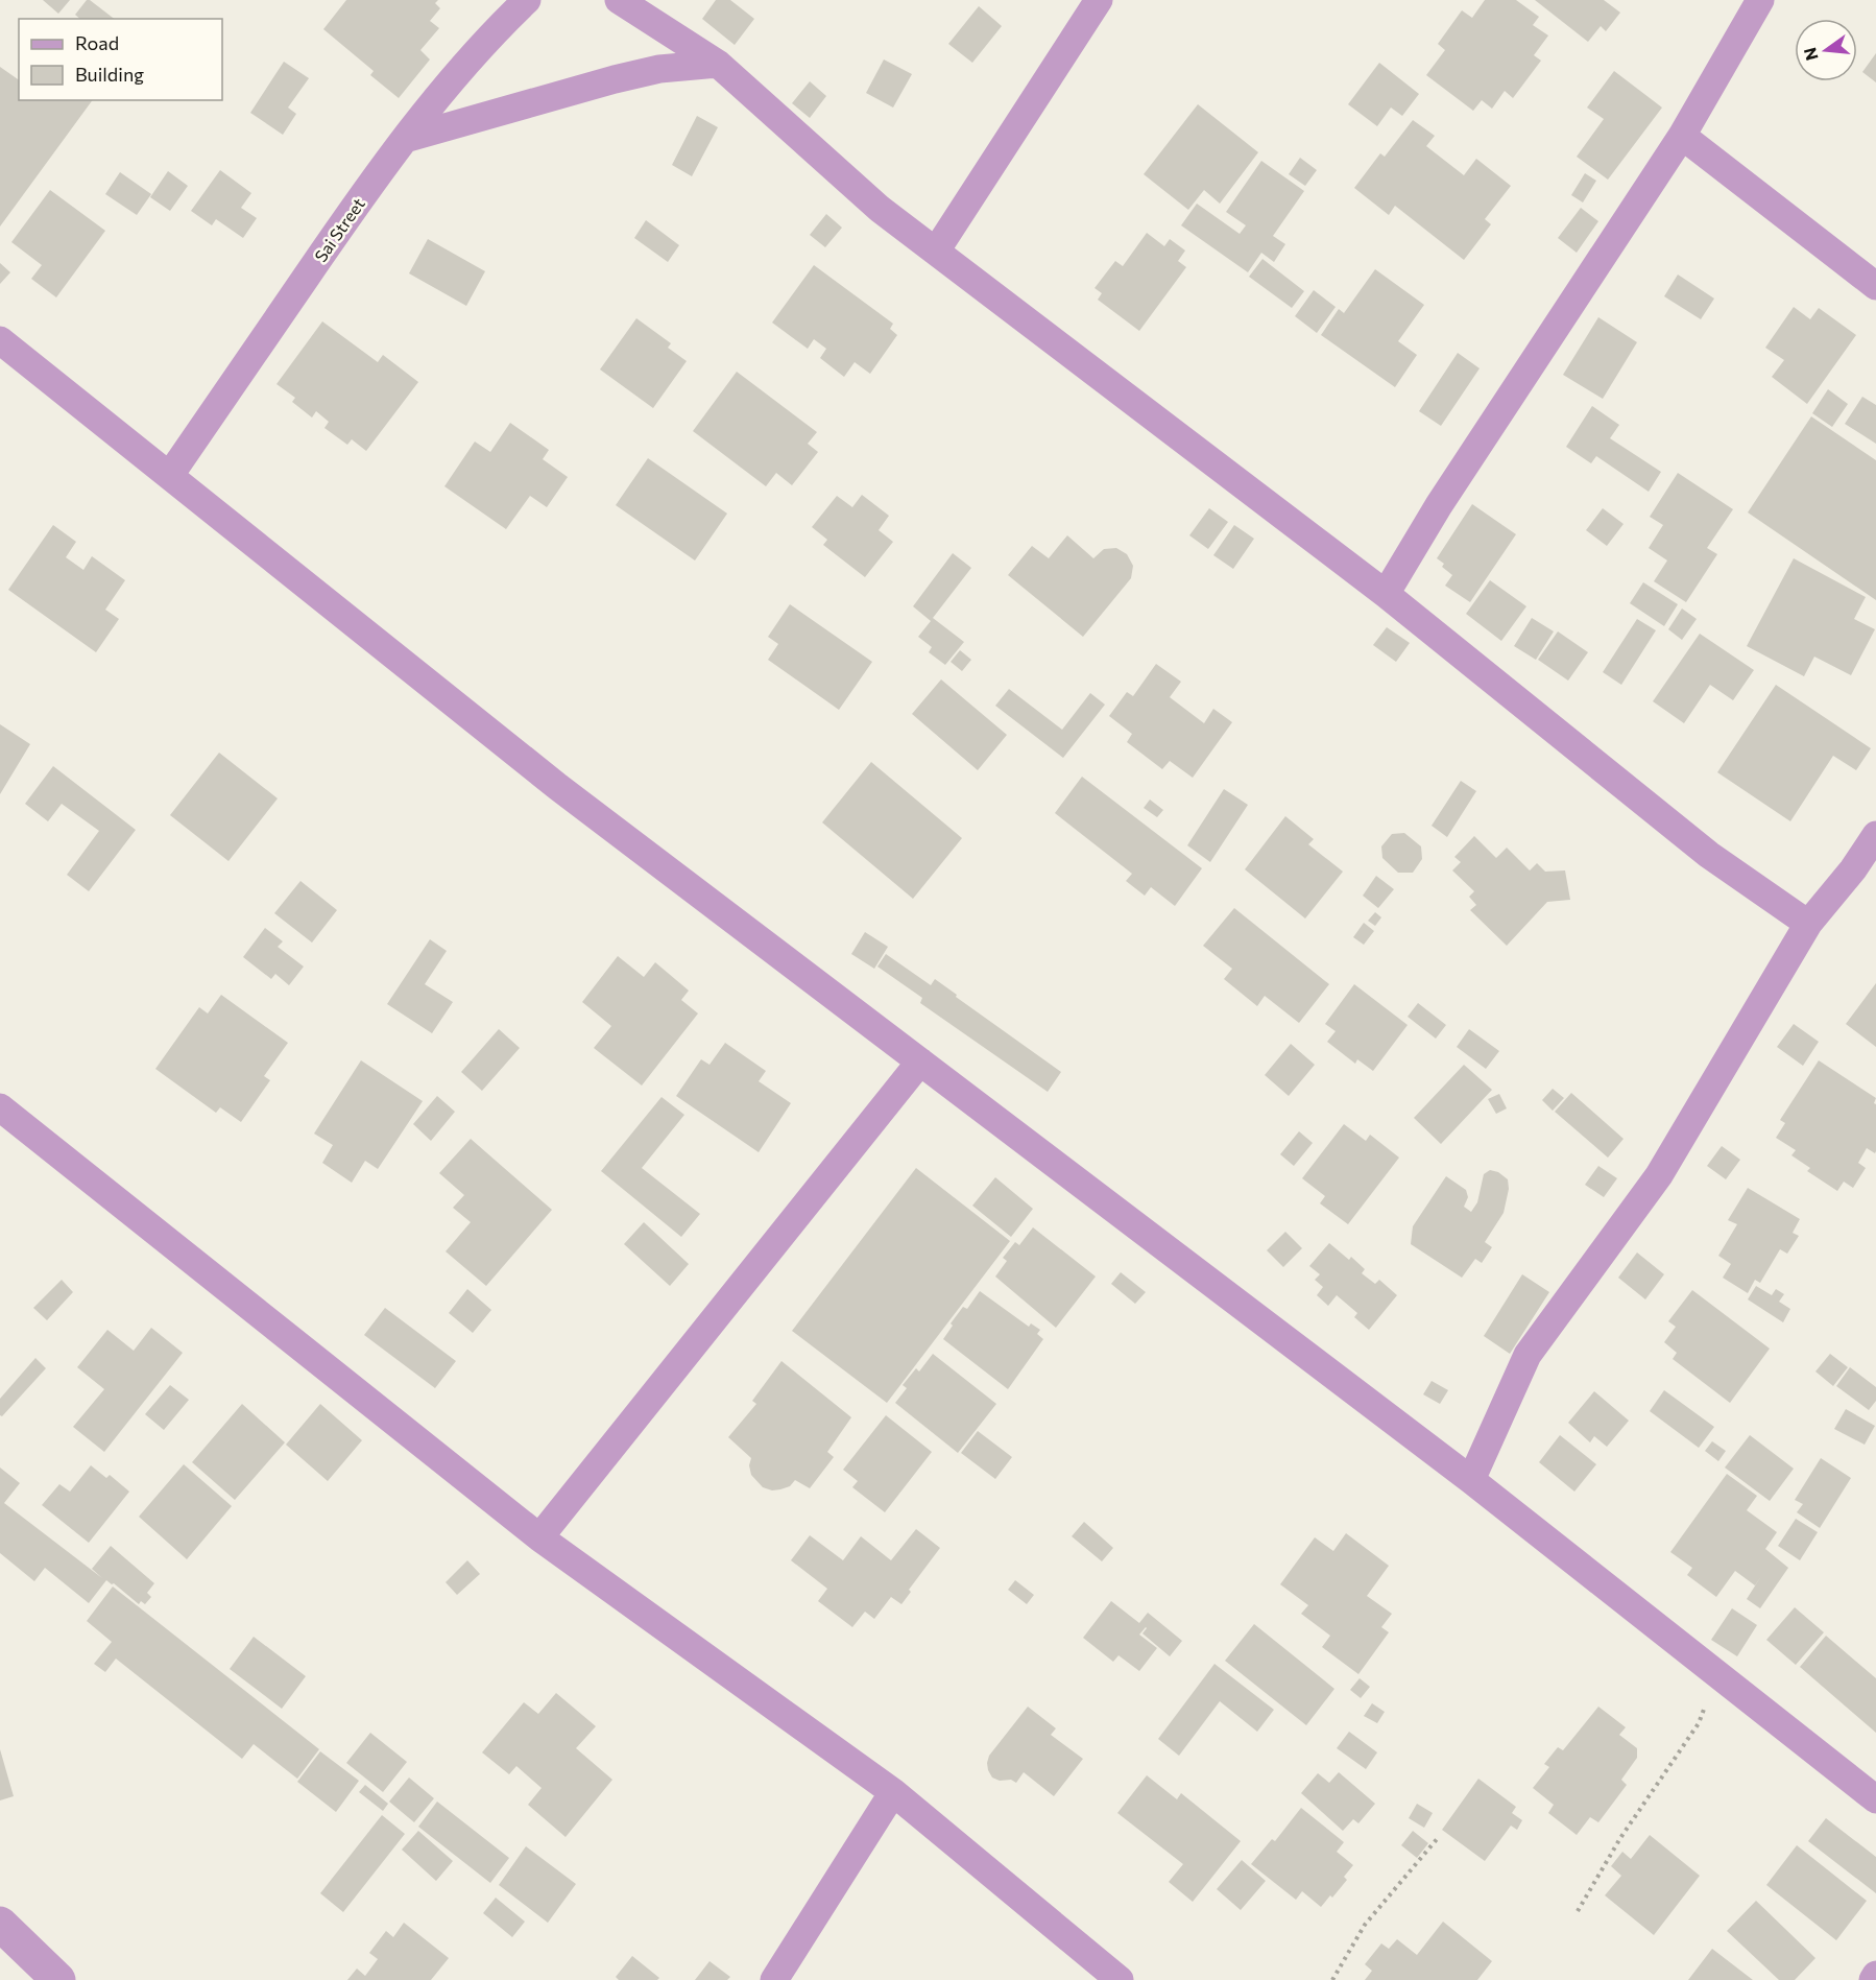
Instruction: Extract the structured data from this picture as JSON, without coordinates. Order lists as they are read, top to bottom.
{
  "streets": {
    "street": ["Sai Street"]
  },
  "legend": ["Road", "Building"],
  "north": "left"
}
